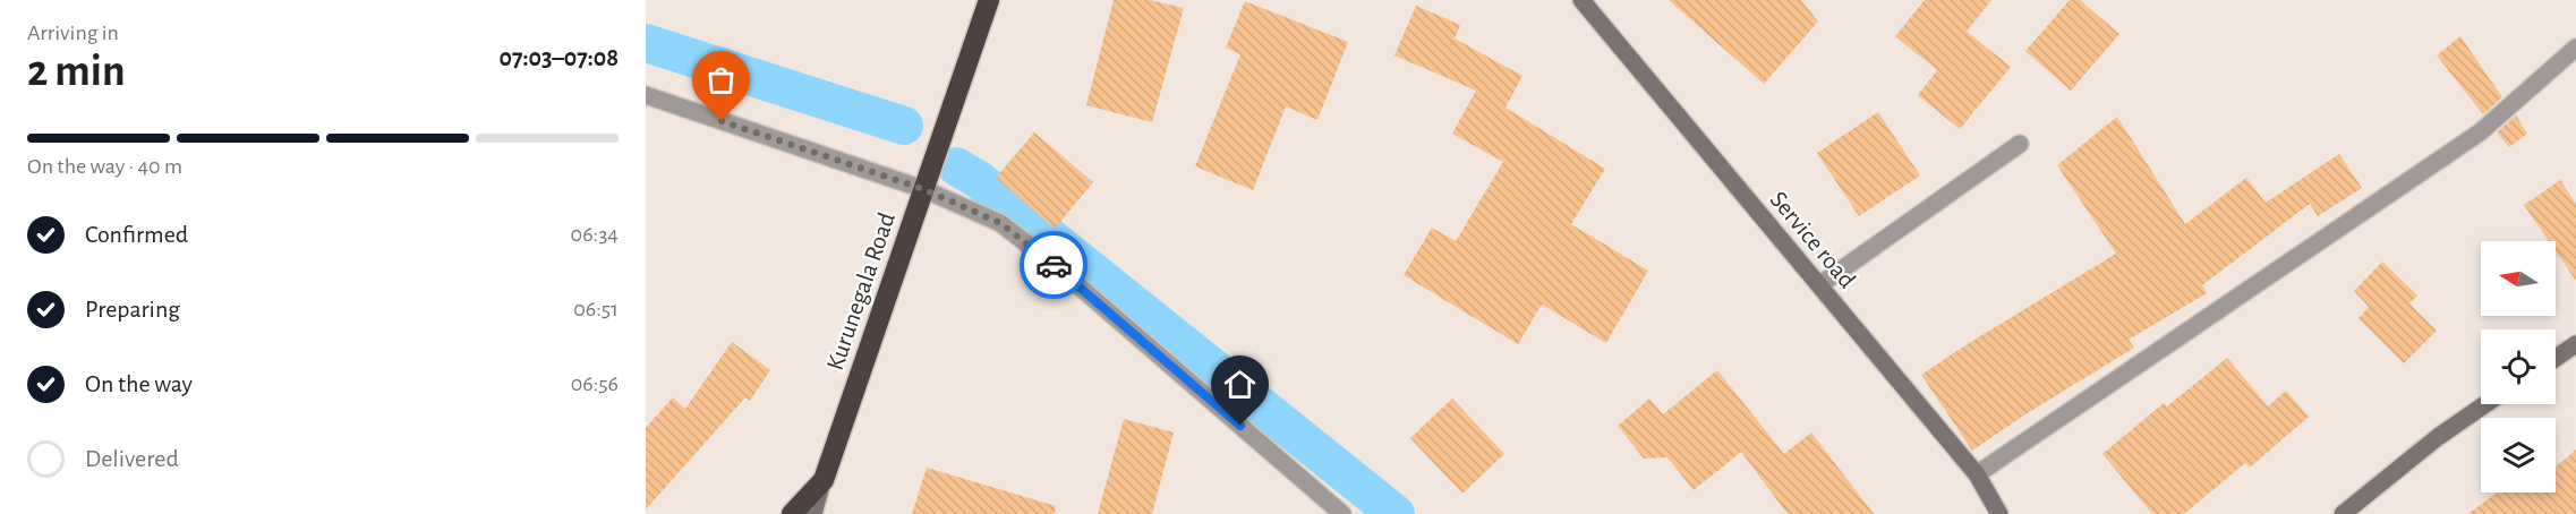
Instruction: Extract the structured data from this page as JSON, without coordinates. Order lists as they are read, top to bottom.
{
  "streets": {
    "highway": ["Kurunegala Road"],
    "street": ["Service road"]
  },
  "north": "left",
  "page": {
    "heading": ["2 min", "Arriving in", "07:03–07:08"],
    "bar": "On the way · 40 m",
    "list": [
      ["Confirmed", "06:34"],
      ["Preparing", "06:51"],
      ["On the way", "06:56"],
      "Delivered"
    ]
  }
}
